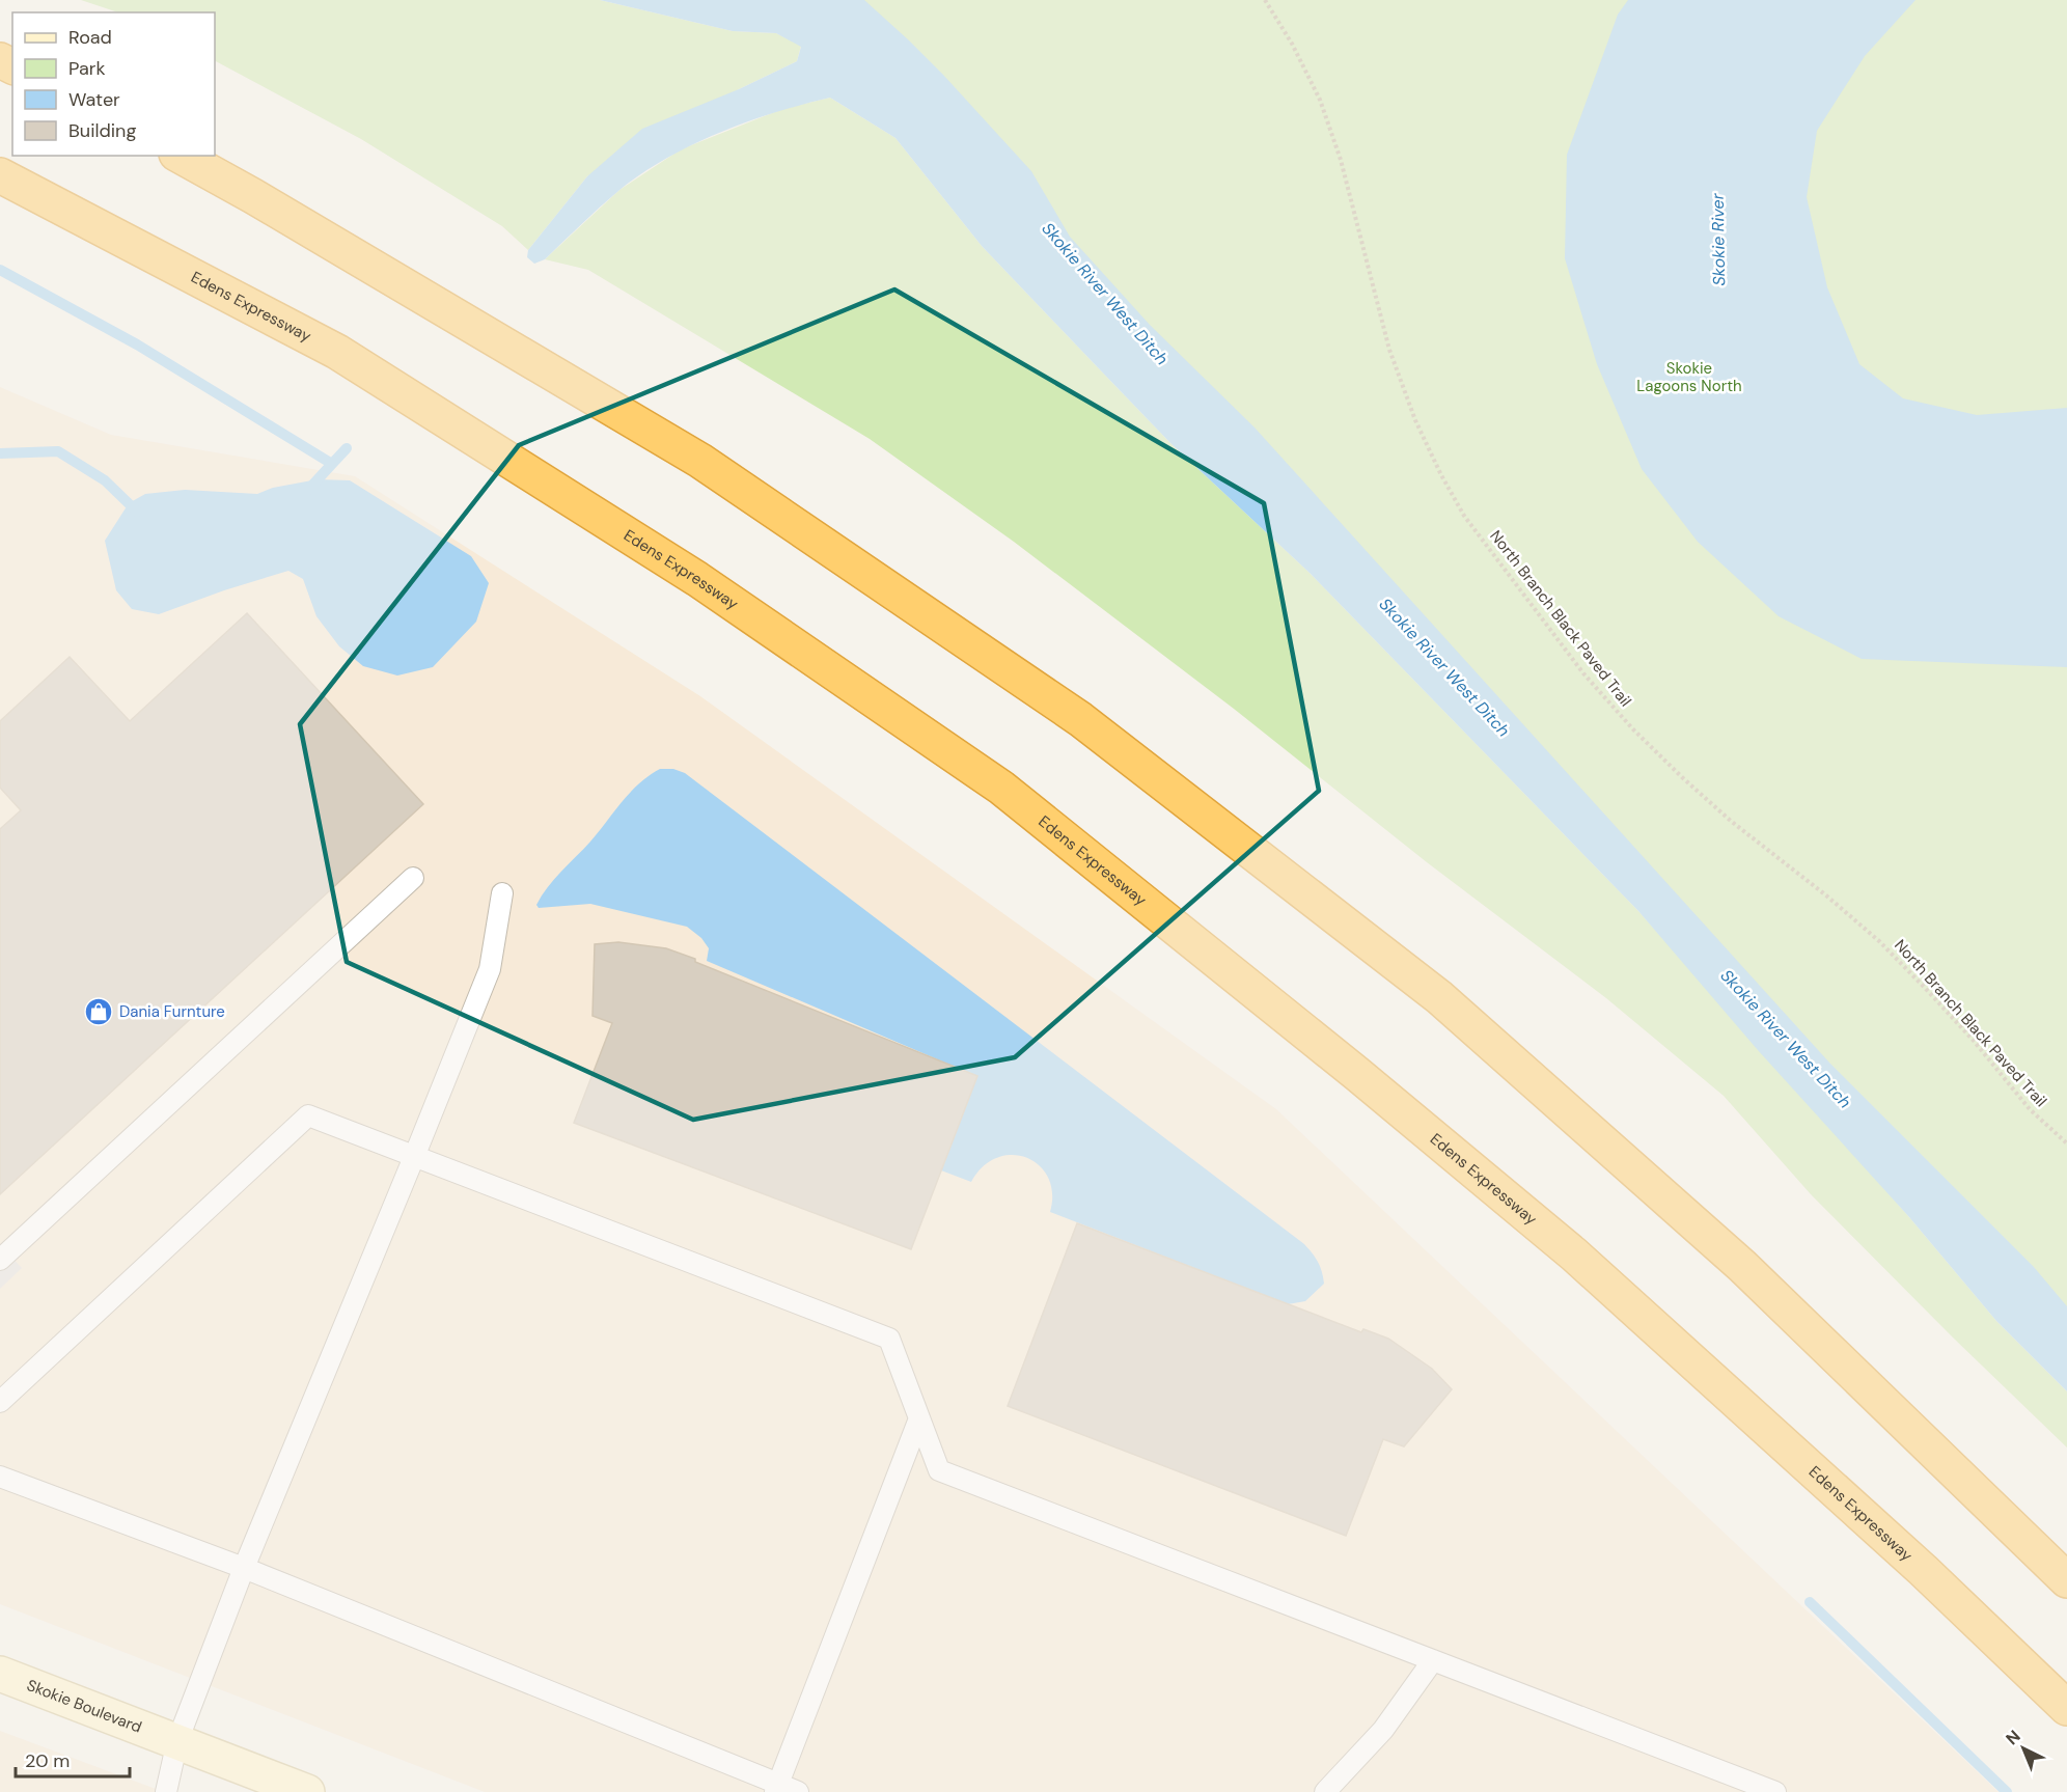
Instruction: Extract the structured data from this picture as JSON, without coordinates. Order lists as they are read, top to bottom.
{
  "streets": {
    "highway": ["Edens Expressway"],
    "main road": ["Skokie Boulevard"],
    "path": ["North Branch Black Paved Trail"]
  },
  "water": ["Skokie River", "Skokie River West Ditch"],
  "parks": ["Skokie Lagoons North"],
  "places": {
    "shop": ["Dania Furnture"]
  },
  "legend": [
    "Road",
    "Park",
    "Water",
    "Building"
  ],
  "scale_bar": "20 m",
  "north": "top left"
}
